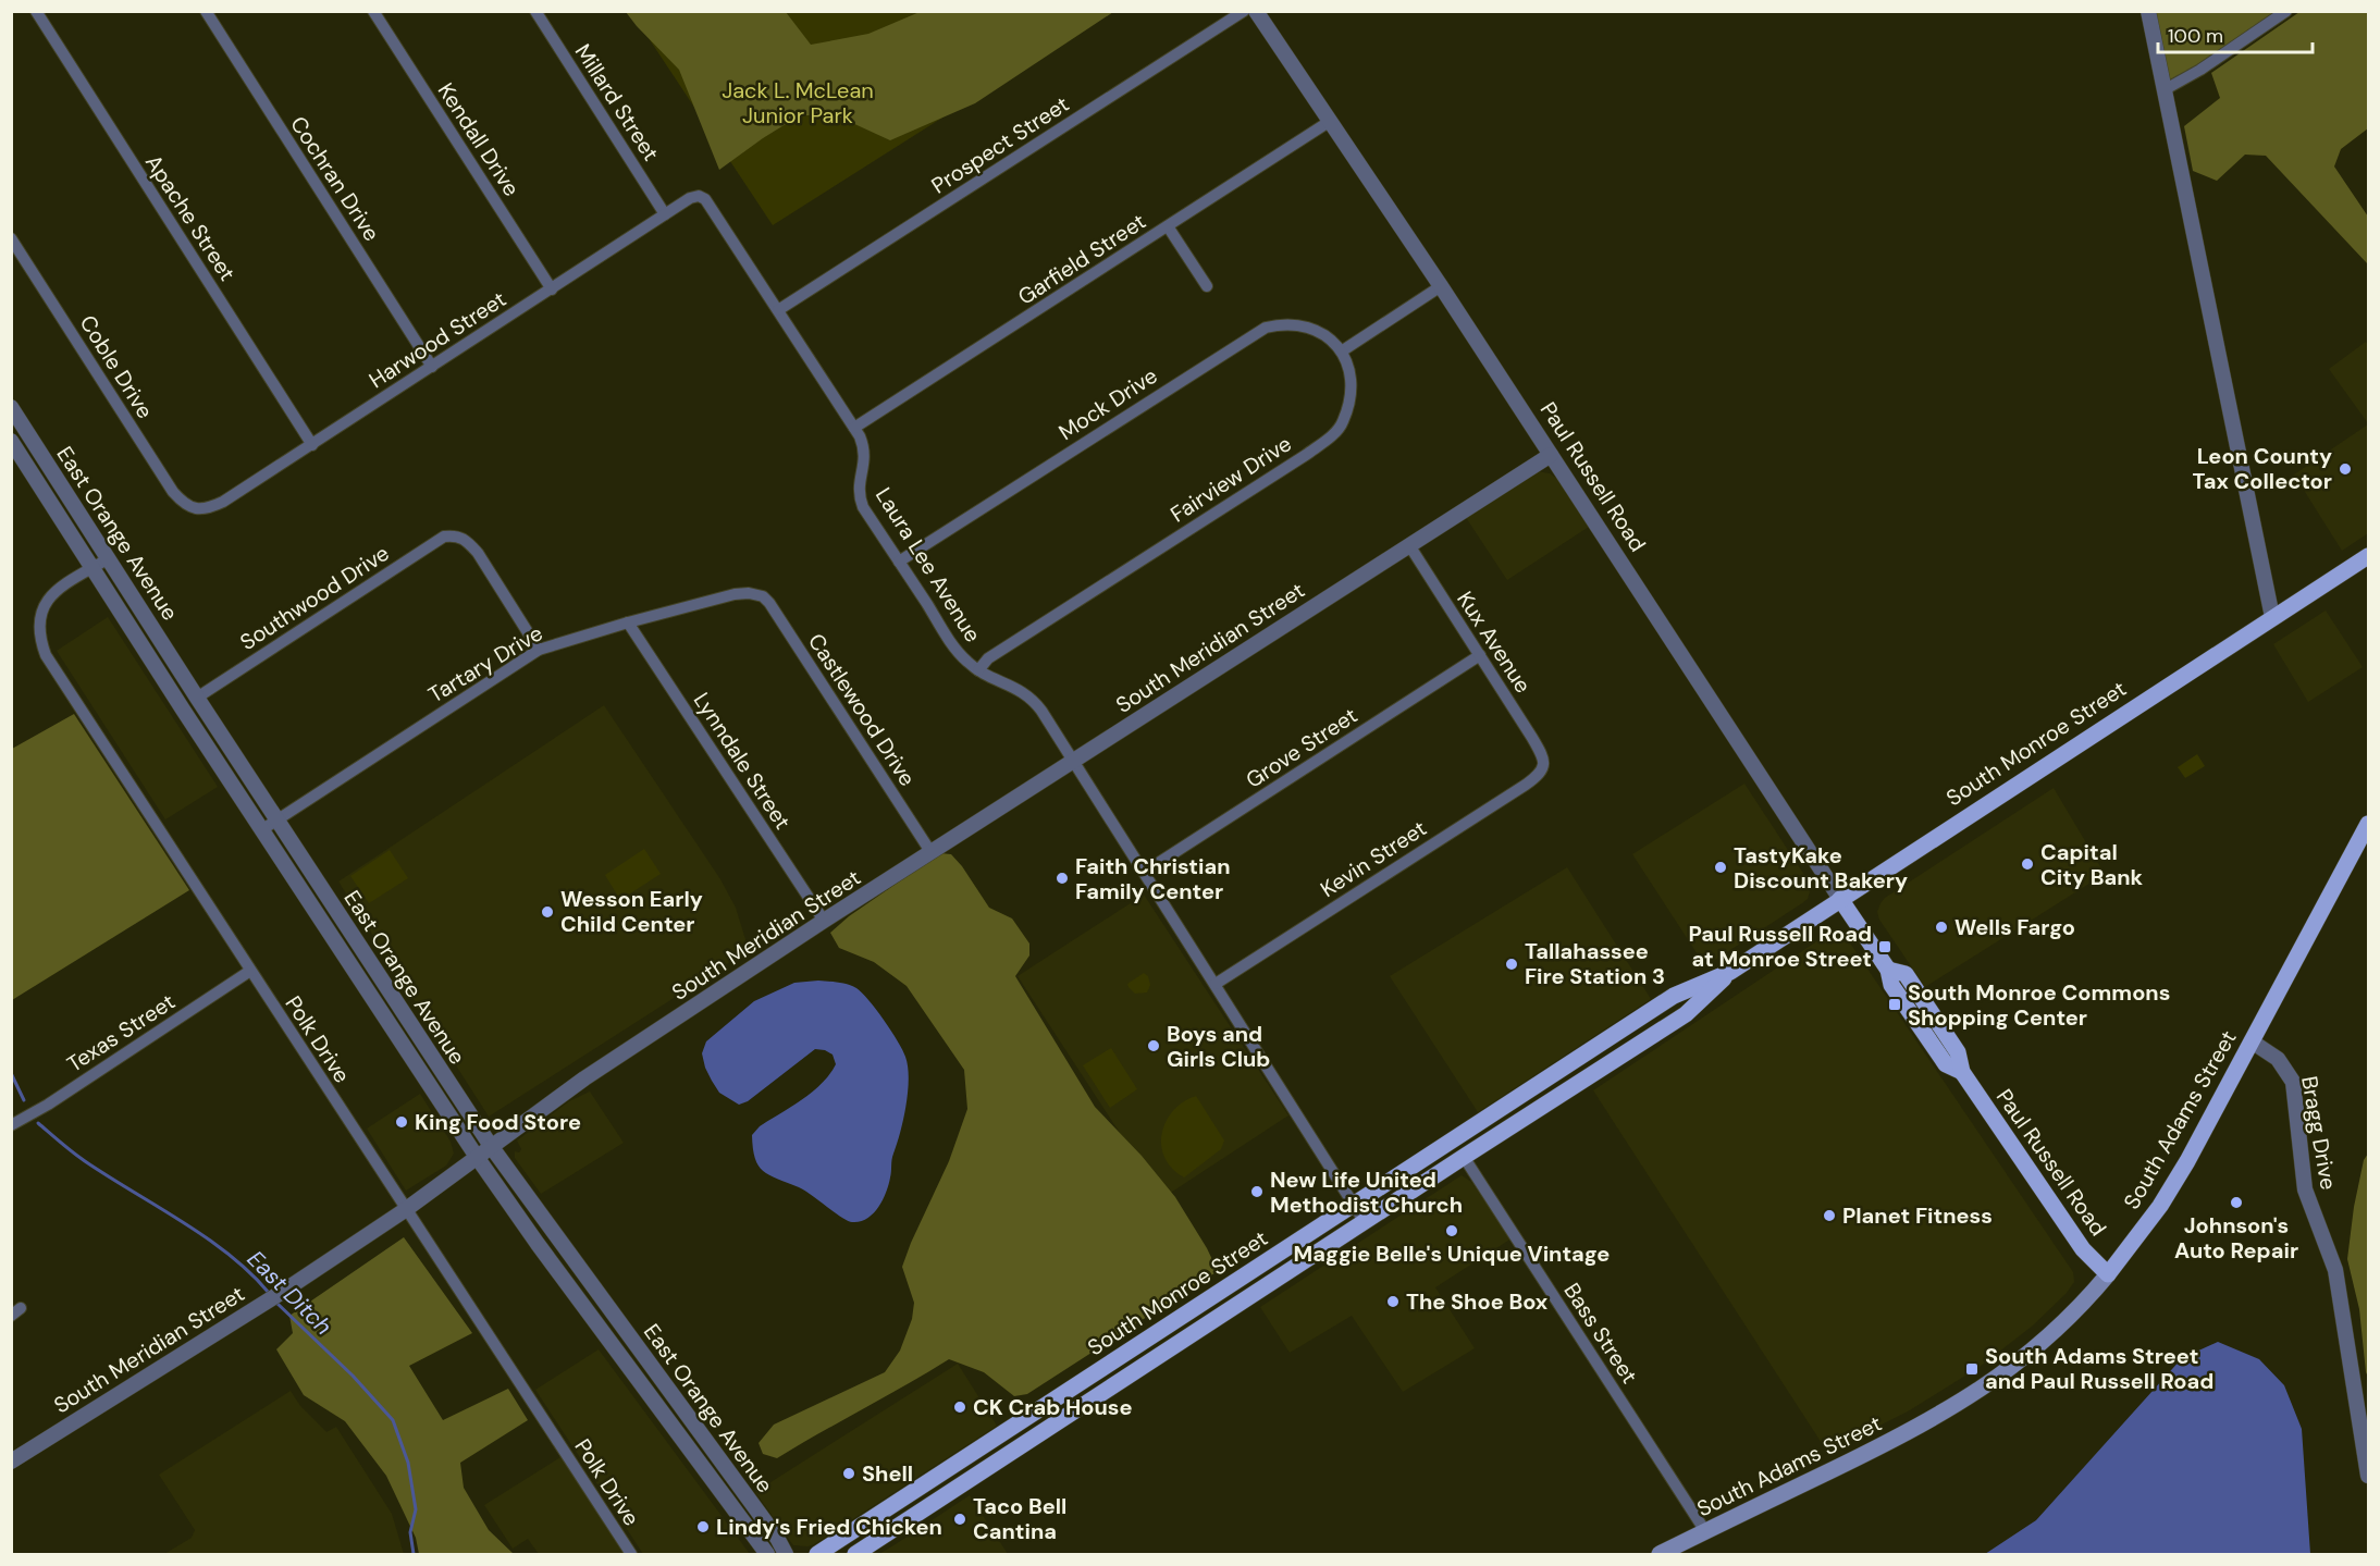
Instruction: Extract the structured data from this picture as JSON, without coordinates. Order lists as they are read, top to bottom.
{
  "streets": {
    "main road": ["Paul Russell Road", "South Monroe Street", "South Adams Street"],
    "street": [
      "Millard Street",
      "Kendall Drive",
      "Prospect Street",
      "Cochran Drive",
      "Apache Street",
      "Garfield Street",
      "Harwood Street",
      "Coble Drive",
      "Mock Drive",
      "Fairview Drive",
      "East Orange Avenue",
      "Laura Lee Avenue",
      "Southwood Drive",
      "Kux Avenue",
      "South Meridian Street",
      "Tartary Drive",
      "Castlewood Drive",
      "Grove Street",
      "Lynndale Street",
      "Kevin Street",
      "Texas Street",
      "Polk Drive",
      "Bragg Drive",
      "Bass Street"
    ]
  },
  "crossings": [
    ["Millard Street", "Harwood Street"],
    ["Kendall Drive", "Harwood Street"],
    ["Prospect Street", "Laura Lee Avenue"],
    ["Cochran Drive", "Harwood Street"],
    ["Apache Street", "Harwood Street"],
    ["Garfield Street", "Paul Russell Road"],
    ["Garfield Street", "Laura Lee Avenue"],
    ["Harwood Street", "Coble Drive"],
    ["Harwood Street", "Laura Lee Avenue"],
    ["Mock Drive", "Fairview Drive"],
    ["Mock Drive", "Laura Lee Avenue"],
    ["Paul Russell Road", "South Meridian Street"],
    ["Paul Russell Road", "South Monroe Street"],
    ["Paul Russell Road", "South Adams Street"],
    ["Fairview Drive", "Laura Lee Avenue"],
    ["East Orange Avenue", "Southwood Drive"],
    ["East Orange Avenue", "South Meridian Street"],
    ["East Orange Avenue", "Tartary Drive"],
    ["East Orange Avenue", "Polk Drive"],
    ["Laura Lee Avenue", "South Meridian Street"],
    ["Laura Lee Avenue", "South Monroe Street"],
    ["Laura Lee Avenue", "Grove Street"],
    ["Laura Lee Avenue", "Kevin Street"],
    ["Southwood Drive", "Tartary Drive"],
    ["Kux Avenue", "South Meridian Street"],
    ["Kux Avenue", "Grove Street"],
    ["Kux Avenue", "Kevin Street"],
    ["South Meridian Street", "Castlewood Drive"],
    ["South Meridian Street", "Lynndale Street"],
    ["South Meridian Street", "Polk Drive"],
    ["Tartary Drive", "Castlewood Drive"],
    ["Tartary Drive", "Lynndale Street"],
    ["South Monroe Street", "Bass Street"],
    ["Texas Street", "Polk Drive"],
    ["South Adams Street", "Bragg Drive"],
    ["South Adams Street", "Bass Street"]
  ],
  "water": ["East Ditch"],
  "parks": ["Jack L. McLean Junior Park"],
  "places": {
    "other": [
      "Leon County Tax Collector",
      "Capital City Bank",
      "TastyKake Discount Bakery",
      "Faith Christian Family Center",
      "Wesson Early Child Center",
      "Wells Fargo",
      "Tallahassee Fire Station 3",
      "Boys and Girls Club",
      "King Food Store",
      "New Life United Methodist Church",
      "Johnson's Auto Repair",
      "Planet Fitness",
      "Maggie Belle's Unique Vintage",
      "The Shoe Box",
      "CK Crab House",
      "Shell",
      "Taco Bell Cantina",
      "Lindy's Fried Chicken"
    ],
    "transit": ["Paul Russell Road at Monroe Street", "South Monroe Commons Shopping Center", "South Adams Street and Paul Russell Road"]
  },
  "scale_bar": "100 m"
}
